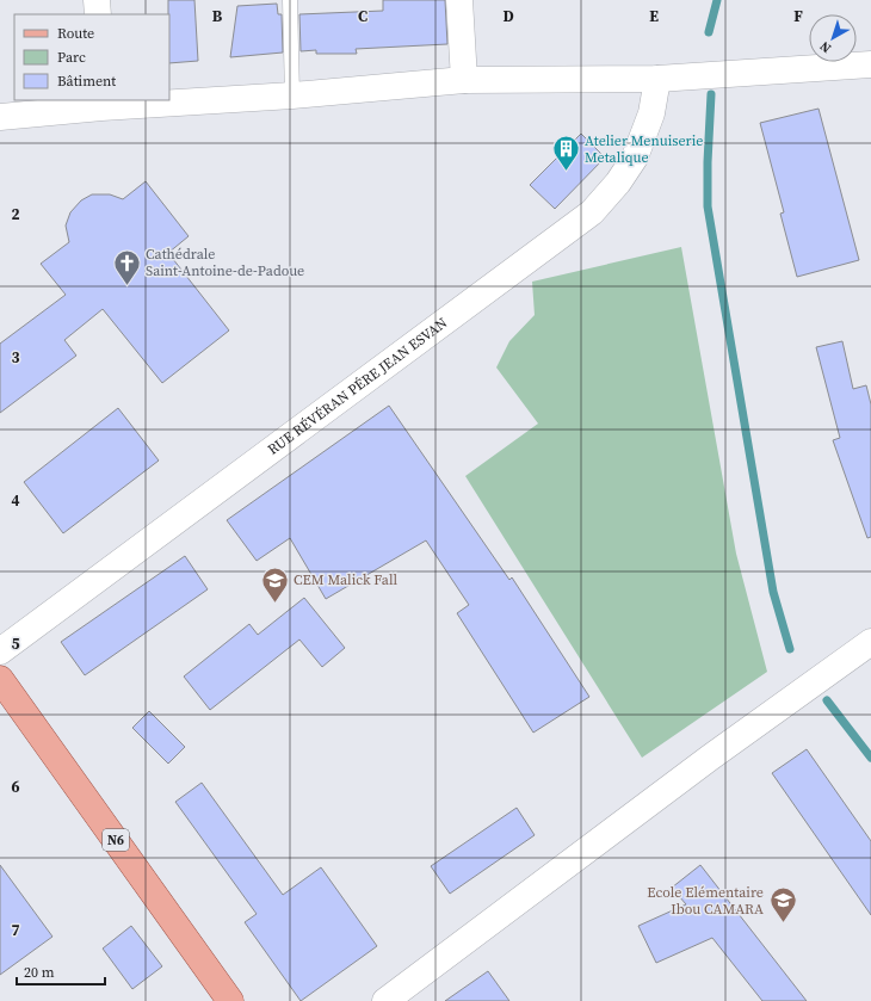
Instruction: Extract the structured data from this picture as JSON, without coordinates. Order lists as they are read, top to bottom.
{
  "streets": {
    "main road": ["N6"],
    "street": ["RUE RÉVÉRAN PÉRE JEAN ESVAN"]
  },
  "places": {
    "building": ["Atelier Menuiserie Metalique"],
    "church": ["Cathédrale Saint-Antoine-de-Padoue"],
    "school or university": ["CEM Malick Fall", "Ecole Elémentaire Ibou CAMARA"]
  },
  "legend": ["Route", "Parc", "Bâtiment"],
  "scale_bar": "20 m",
  "north": "bottom left",
  "grid": {
    "columns": [
      "B",
      "C",
      "D",
      "E",
      "F"
    ],
    "rows": [
      "2",
      "3",
      "4",
      "5",
      "6",
      "7"
    ]
  }
}
